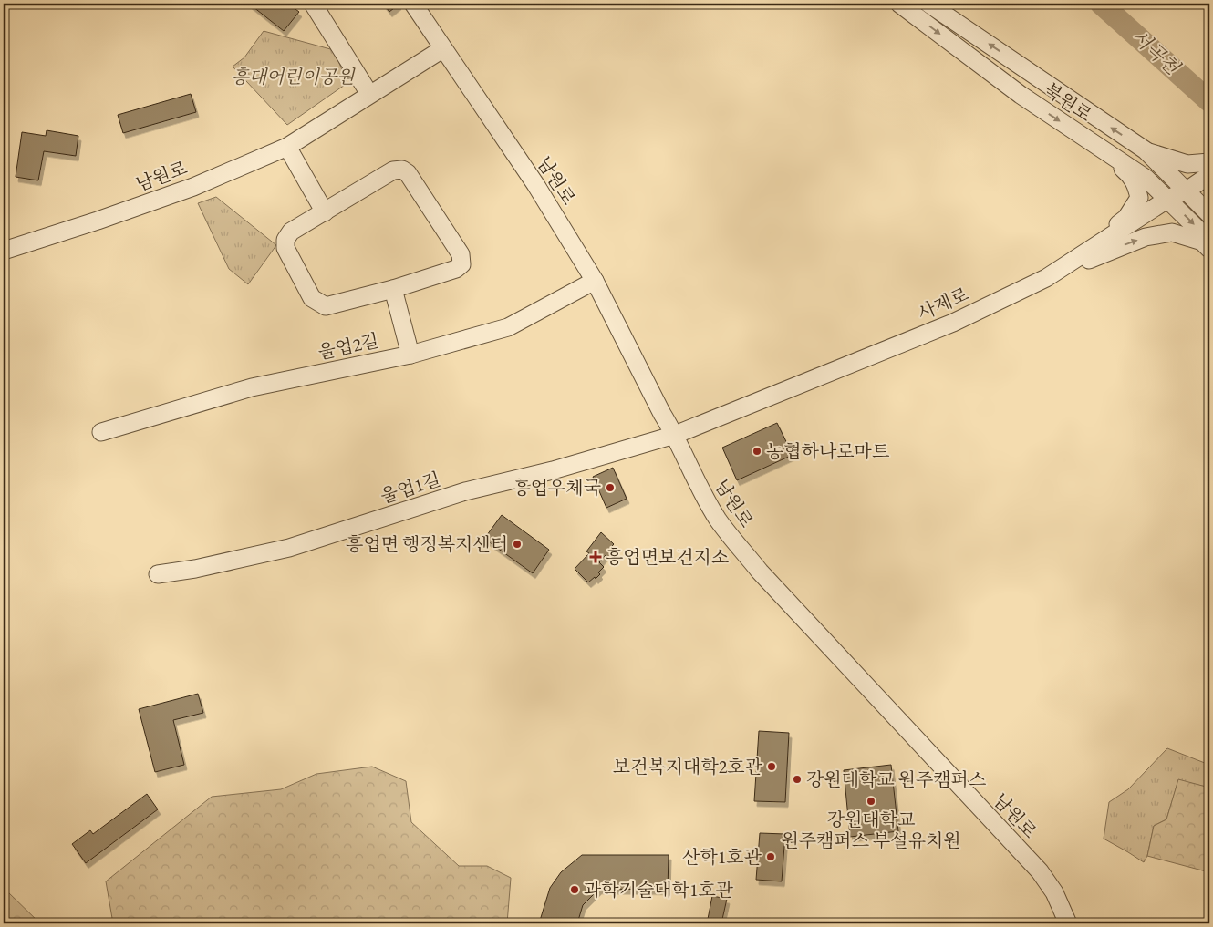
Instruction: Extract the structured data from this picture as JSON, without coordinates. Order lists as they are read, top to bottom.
{
  "streets": {
    "street": [
      "북원로",
      "남원로",
      "사제로",
      "울업2길",
      "울업1길"
    ]
  },
  "crossings": [
    ["북원로", "사제로"],
    ["남원로", "사제로"],
    ["남원로", "울업2길"],
    ["남원로", "울업1길"],
    ["사제로", "울업1길"]
  ],
  "water": ["서곡천"],
  "parks": ["흥대어린이공원"],
  "places": {
    "other": [
      "농협하나로마트",
      "흥업우체국",
      "흥업면 행정복지센터",
      "보건복지대학2호관",
      "강원대학교 원주캠퍼스",
      "강원대학교 원주캠퍼스 부설유치원",
      "산학1호관",
      "과학기술대학1호관"
    ],
    "health": ["흥업면보건지소"]
  }
}
